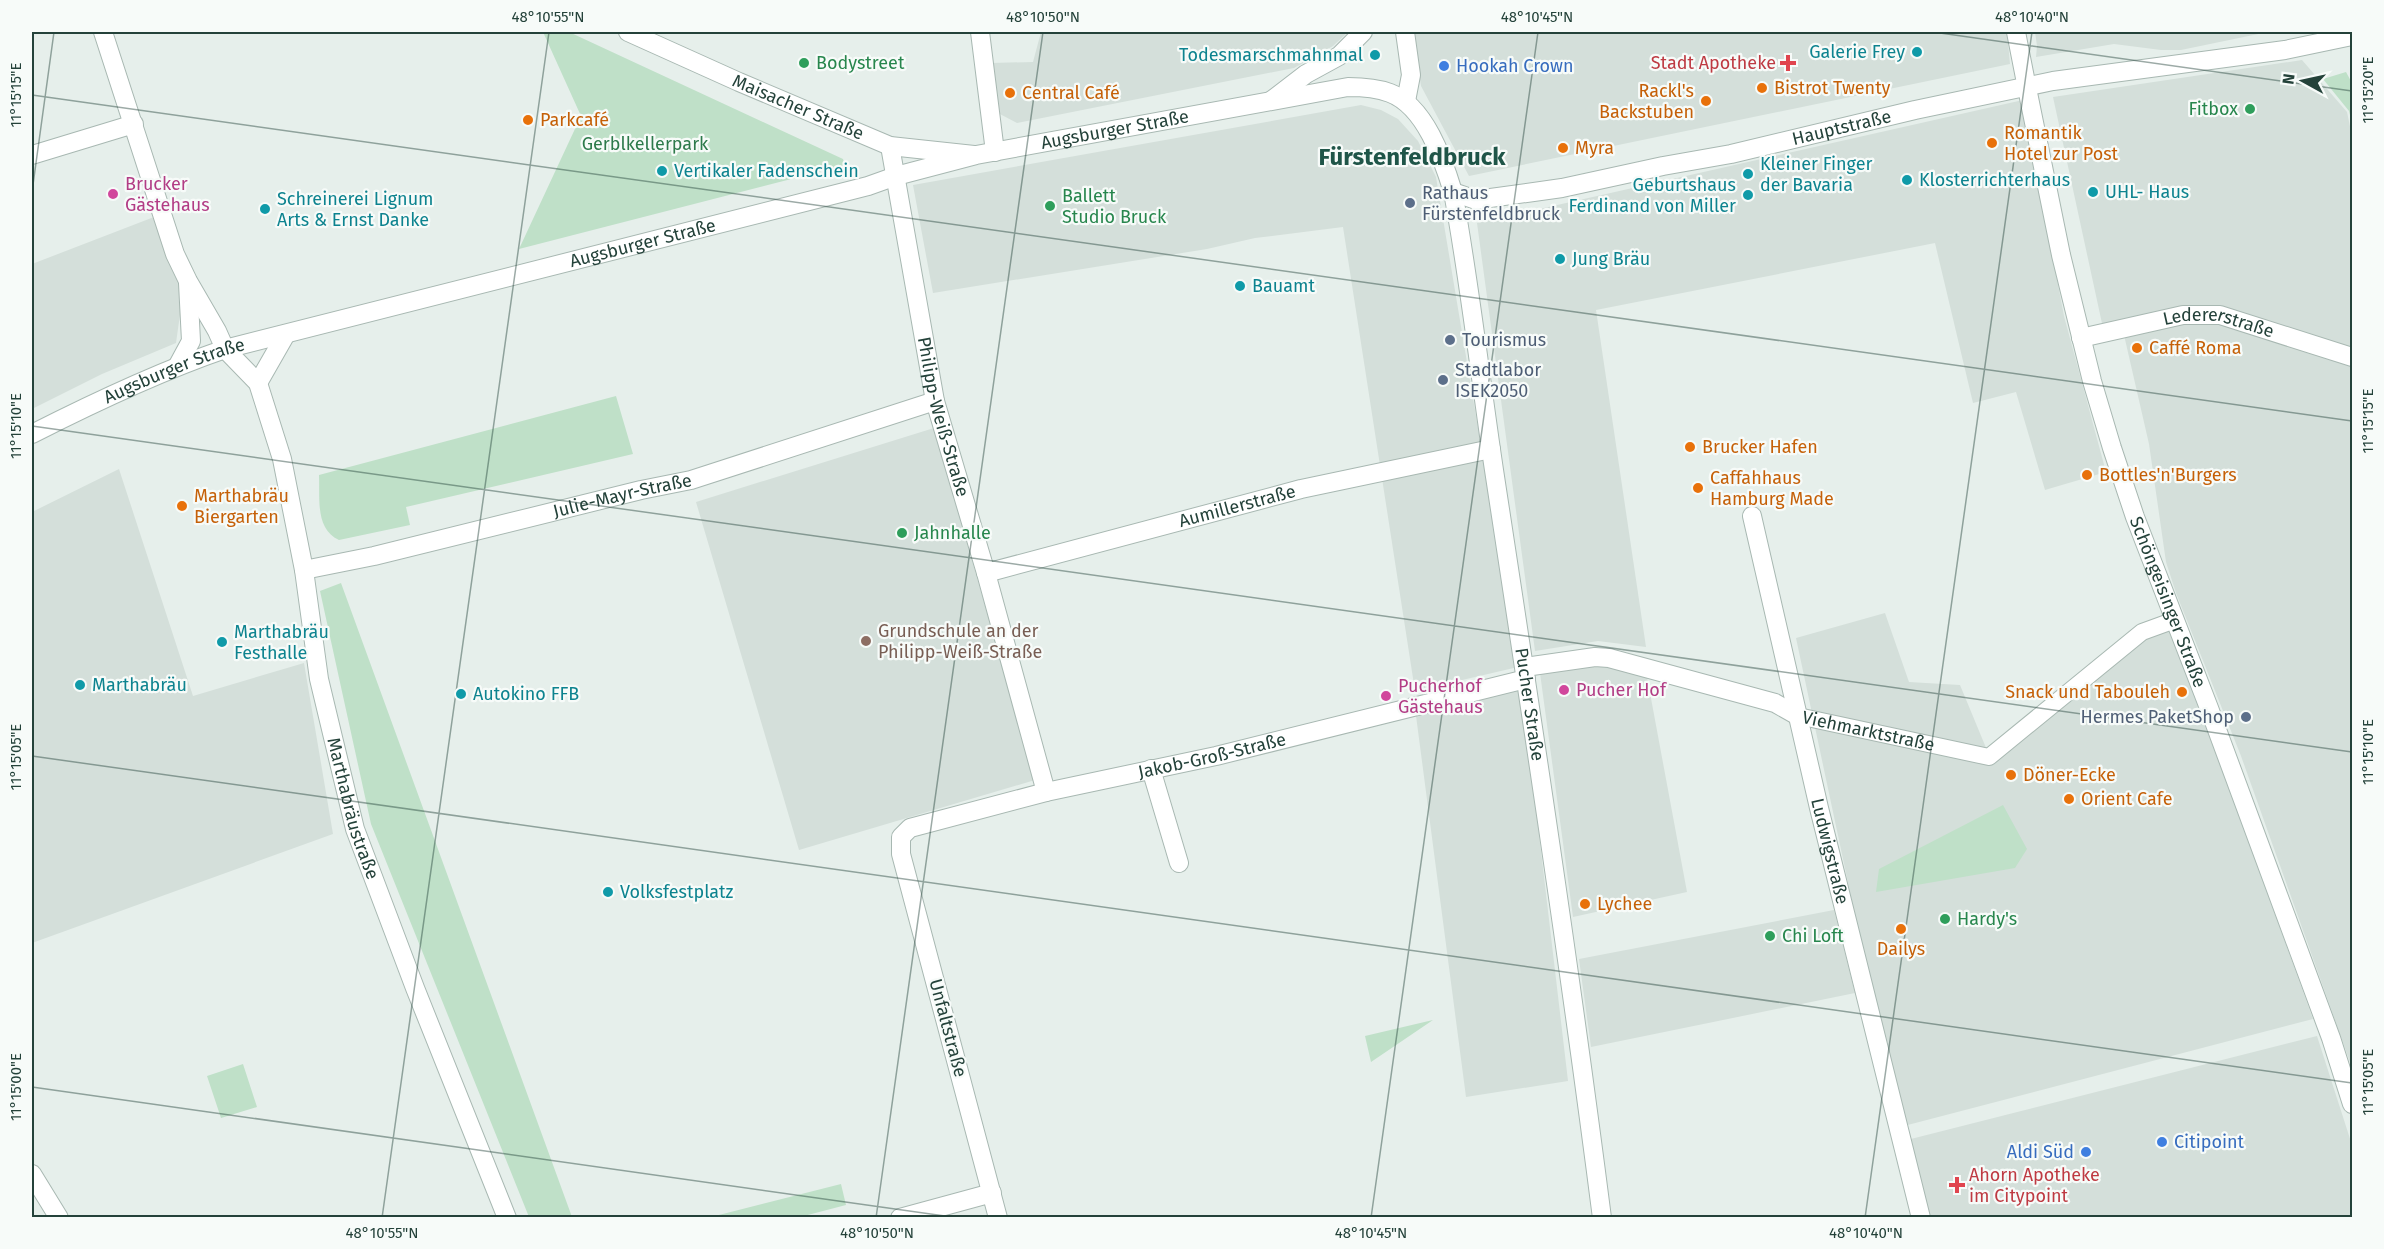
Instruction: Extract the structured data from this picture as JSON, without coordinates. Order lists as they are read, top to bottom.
{
  "streets": {
    "street": [
      "Maisacher Straße",
      "Hauptstraße",
      "Augsburger Straße",
      "Ledererstraße",
      "Philipp-Weiß-Straße",
      "Julie-Mayr-Straße",
      "Aumillerstraße",
      "Schöngeisinger Straße",
      "Pucher Straße",
      "Viehmarktstraße",
      "Jakob-Groß-Straße",
      "Marthabräustraße",
      "Ludwigstraße",
      "Unfaltstraße"
    ]
  },
  "crossings": [
    ["Maisacher Straße", "Augsburger Straße"],
    ["Maisacher Straße", "Philipp-Weiß-Straße"],
    ["Hauptstraße", "Schöngeisinger Straße"],
    ["Hauptstraße", "Pucher Straße"],
    ["Augsburger Straße", "Philipp-Weiß-Straße"],
    ["Augsburger Straße", "Marthabräustraße"],
    ["Ledererstraße", "Schöngeisinger Straße"],
    ["Philipp-Weiß-Straße", "Julie-Mayr-Straße"],
    ["Philipp-Weiß-Straße", "Aumillerstraße"],
    ["Philipp-Weiß-Straße", "Jakob-Groß-Straße"],
    ["Julie-Mayr-Straße", "Marthabräustraße"],
    ["Aumillerstraße", "Pucher Straße"],
    ["Schöngeisinger Straße", "Viehmarktstraße"],
    ["Pucher Straße", "Viehmarktstraße"],
    ["Pucher Straße", "Jakob-Groß-Straße"],
    ["Viehmarktstraße", "Jakob-Groß-Straße"],
    ["Viehmarktstraße", "Ludwigstraße"],
    ["Jakob-Groß-Straße", "Unfaltstraße"]
  ],
  "districts": ["Fürstenfeldbruck"],
  "parks": ["Gerblkellerpark"],
  "places": {
    "other": [
      "Galerie Frey",
      "Todesmarschmahnmal",
      "Bodystreet",
      "Hookah Crown",
      "Bistrot Twenty",
      "Central Café",
      "Rackl's Backstuben",
      "Fitbox",
      "Parkcafé",
      "Romantik Hotel zur Post",
      "Myra",
      "Vertikaler Fadenschein",
      "Kleiner Finger der Bavaria",
      "Klosterrichterhaus",
      "UHL- Haus",
      "Brucker Gästehaus",
      "Geburtshaus Ferdinand von Miller",
      "Rathaus Fürstenfeldbruck",
      "Ballett Studio Bruck",
      "Schreinerei Lignum Arts & Ernst Danke",
      "Jung Bräu",
      "Bauamt",
      "Tourismus",
      "Caffé Roma",
      "Stadtlabor ISEK2050",
      "Brucker Hafen",
      "Bottles'n'Burgers",
      "Caffahhaus Hamburg Made",
      "Marthabräu Biergarten",
      "Jahnhalle",
      "Grundschule an der Philipp-Weiß-Straße",
      "Marthabräu Festhalle",
      "Marthabräu",
      "Pucher Hof",
      "Snack und Tabouleh",
      "Autokino FFB",
      "Pucherhof Gästehaus",
      "Hermes PaketShop",
      "Döner-Ecke",
      "Orient Cafe",
      "Volksfestplatz",
      "Lychee",
      "Hardy's",
      "Dailys",
      "Chi Loft",
      "Citipoint",
      "Aldi Süd"
    ],
    "health": ["Stadt Apotheke", "Ahorn Apotheke im Citypoint"]
  },
  "north": "left",
  "coordinates": [
    "48°10'55\"N",
    "48°10'50\"N",
    "48°10'45\"N",
    "48°10'40\"N",
    "11°15'20\"E",
    "11°15'15\"E",
    "11°15'10\"E",
    "11°15'05\"E",
    "11°15'00\"E"
  ]
}
